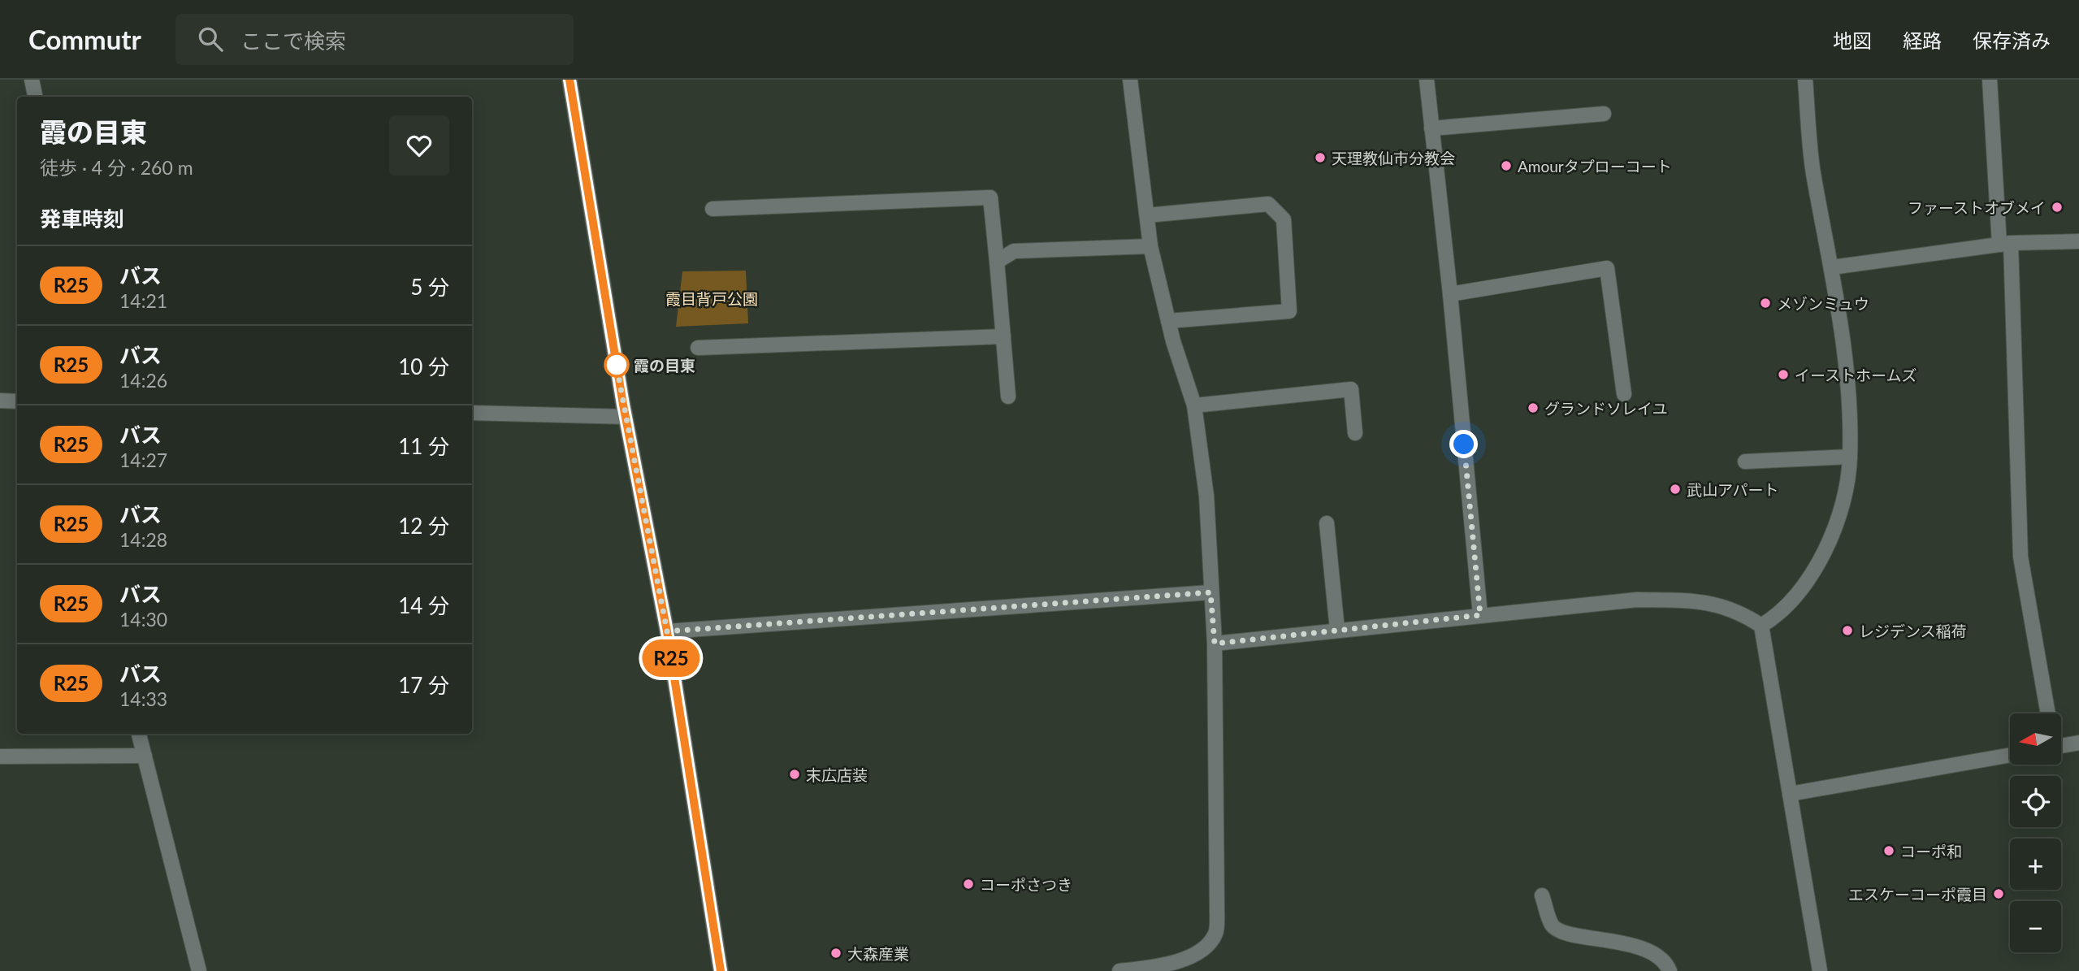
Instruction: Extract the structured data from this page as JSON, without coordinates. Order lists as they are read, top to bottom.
{
  "parks": ["霞目背戸公園"],
  "places": [
    "天理教仙市分教会",
    "Amourタプローコート",
    "ファーストオブメイ",
    "メゾンミュウ",
    "霞の目東",
    "イーストホームズ",
    "グランドソレイユ",
    "武山アパート",
    "レジデンス稲荷",
    "末広店装",
    "コーポ和",
    "コーポさつき",
    "エスケーコーポ霞目",
    "大森産業"
  ],
  "lines": ["bus line R25"],
  "north": "left",
  "page": {
    "header": "Commutr",
    "search": "ここで検索",
    "nav": ["地図", "経路", "保存済み"],
    "on_map": "R25",
    "heading": [
      ["霞の目東", "徒歩 · 4 分 · 260 m"],
      "発車時刻"
    ],
    "list": [
      {
        "mark": "R25",
        "name": "バス",
        "note": "14:21",
        "value": "5 分"
      },
      {
        "mark": "R25",
        "name": "バス",
        "note": "14:26",
        "value": "10 分"
      },
      {
        "mark": "R25",
        "name": "バス",
        "note": "14:27",
        "value": "11 分"
      },
      {
        "mark": "R25",
        "name": "バス",
        "note": "14:28",
        "value": "12 分"
      },
      {
        "mark": "R25",
        "name": "バス",
        "note": "14:30",
        "value": "14 分"
      },
      {
        "mark": "R25",
        "name": "バス",
        "note": "14:33",
        "value": "17 分"
      }
    ],
    "map_buttons": ["+", "−"]
  }
}
